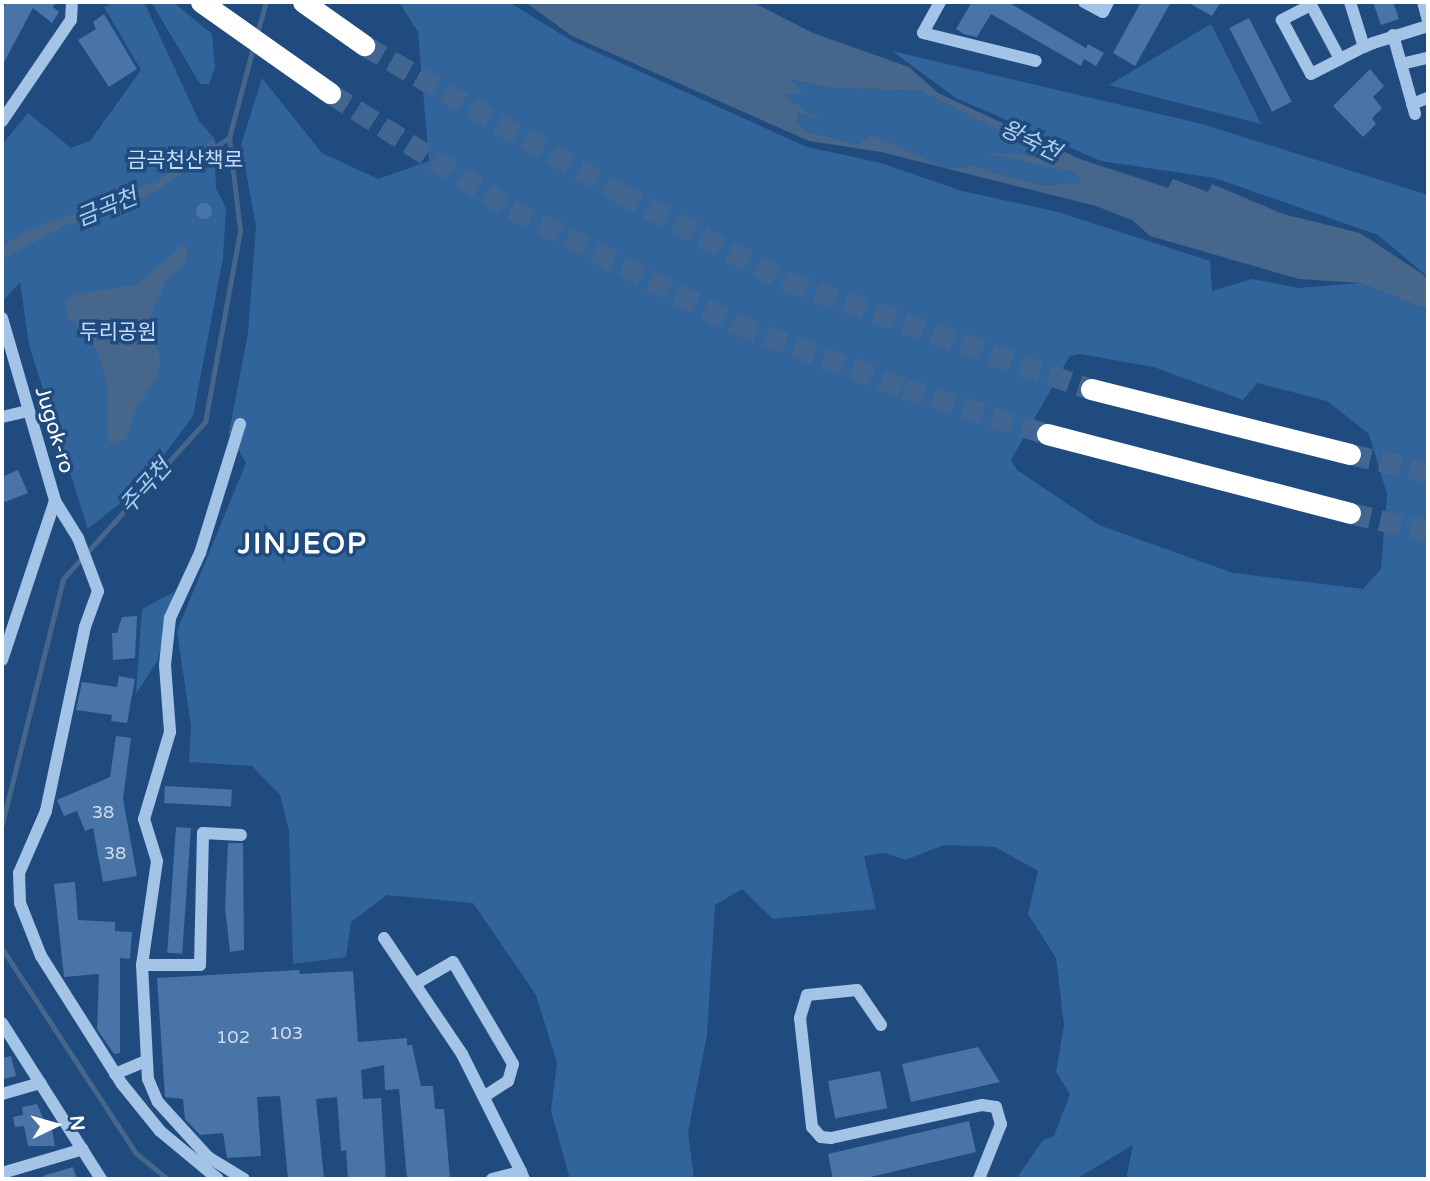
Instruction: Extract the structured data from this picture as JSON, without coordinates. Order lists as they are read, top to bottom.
{
  "streets": {
    "street": ["Jugok-ro"]
  },
  "districts": ["JINJEOP"],
  "water": ["왕숙천", "금곡천", "주곡천"],
  "parks": ["금곡천산책로", "두리공원"],
  "house_numbers": [
    "38",
    "38",
    "103",
    "102"
  ],
  "north": "right"
}
